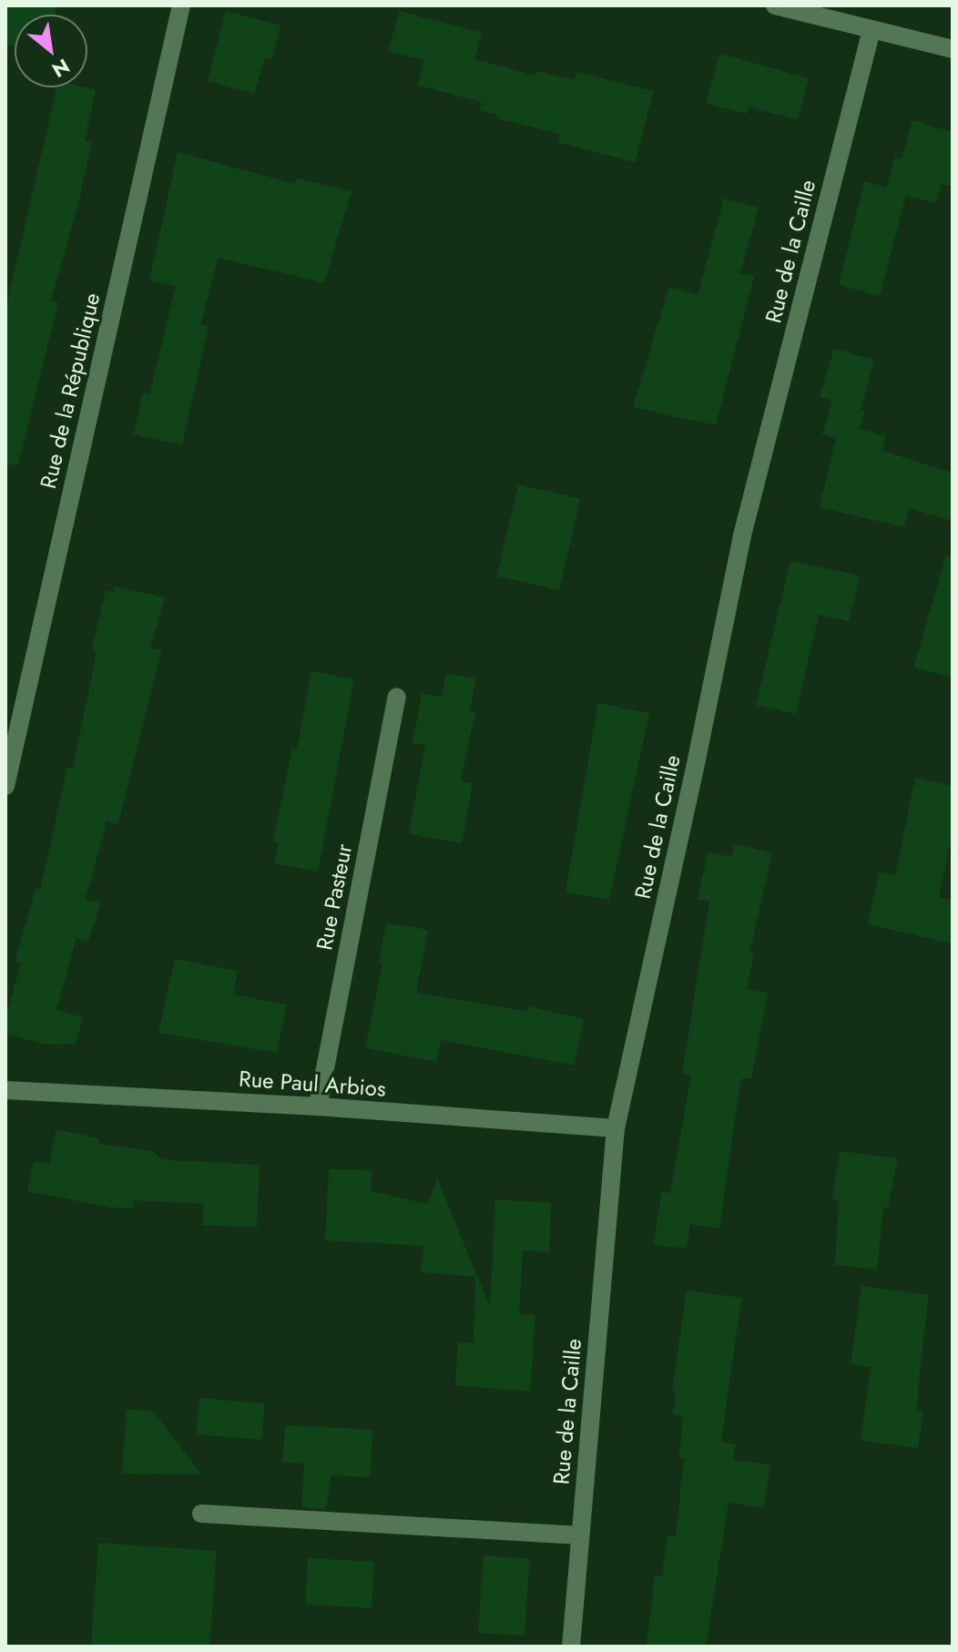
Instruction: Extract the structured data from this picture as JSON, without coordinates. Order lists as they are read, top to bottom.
{
  "streets": {
    "street": [
      "Rue de la Caille",
      "Rue de la République",
      "Rue Pasteur",
      "Rue Paul Arbios"
    ]
  },
  "crossings": [
    ["Rue de la Caille", "Rue Paul Arbios"],
    ["Rue Pasteur", "Rue Paul Arbios"]
  ],
  "north": "bottom right"
}
